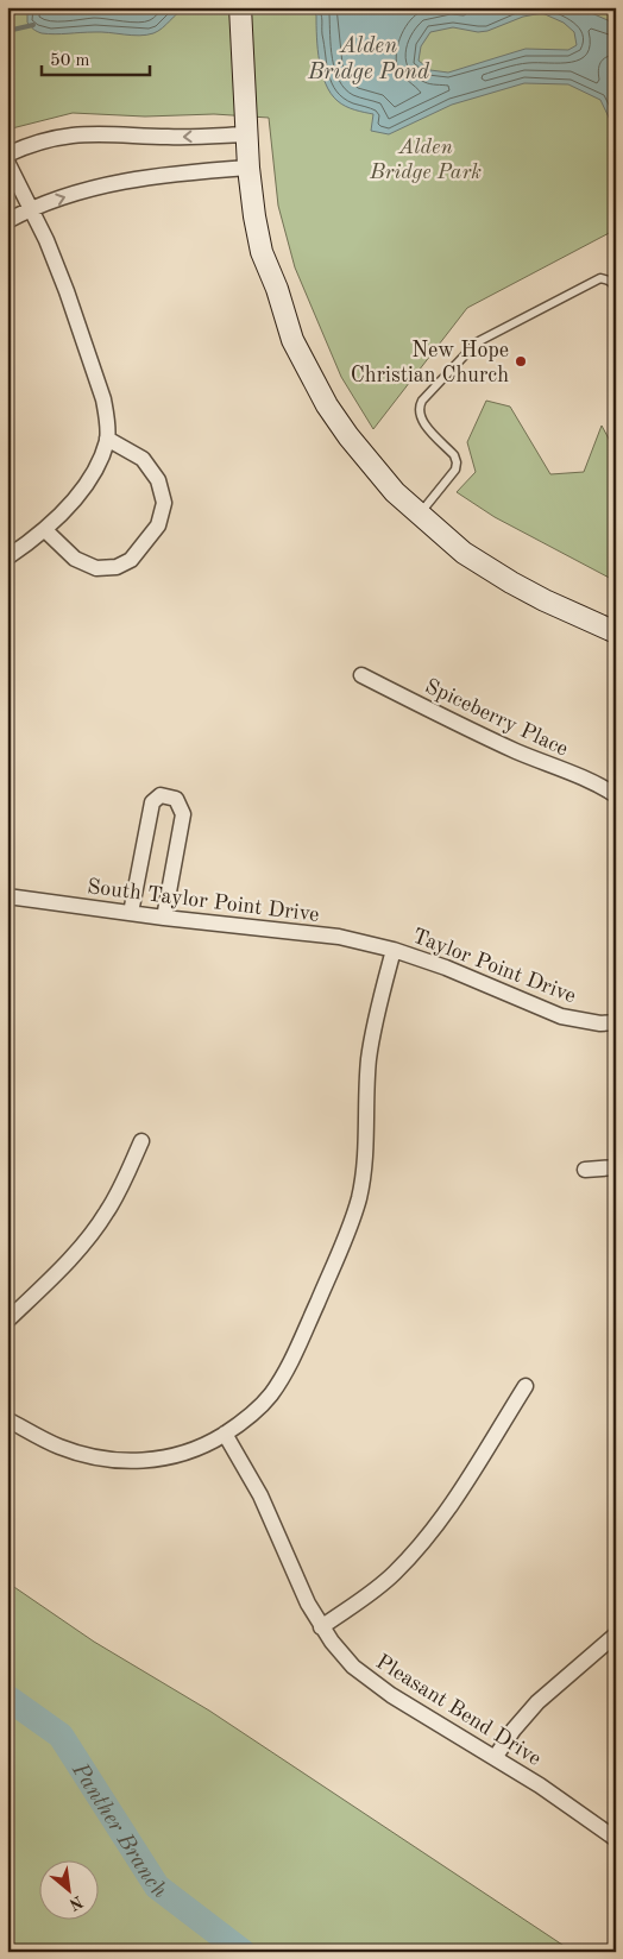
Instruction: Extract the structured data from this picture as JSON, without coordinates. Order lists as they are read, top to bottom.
{
  "streets": {
    "street": [
      "Spiceberry Place",
      "South Taylor Point Drive",
      "Taylor Point Drive",
      "Pleasant Bend Drive"
    ]
  },
  "crossings": [
    ["South Taylor Point Drive", "Taylor Point Drive"]
  ],
  "water": ["Alden Bridge Pond", "Panther Branch"],
  "parks": ["Alden Bridge Park"],
  "places": ["New Hope Christian Church"],
  "scale_bar": "50 m",
  "north": "bottom right"
}
